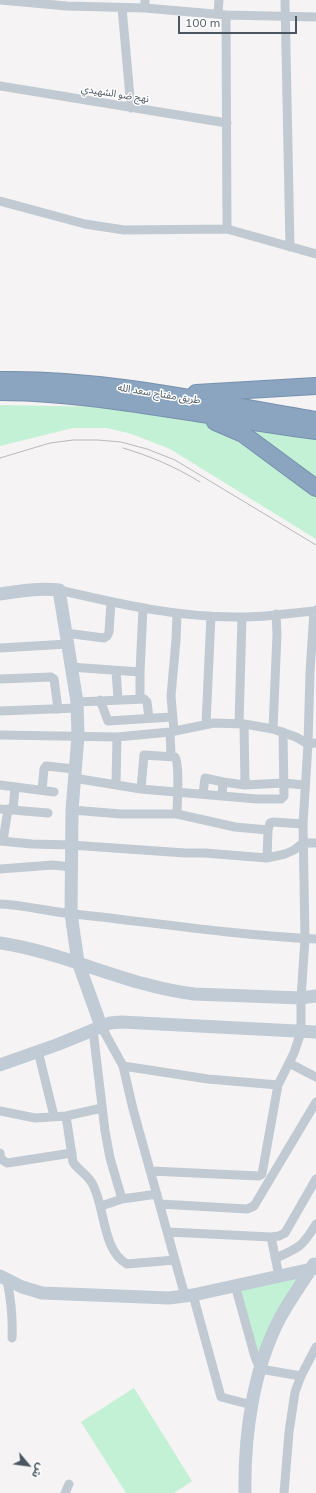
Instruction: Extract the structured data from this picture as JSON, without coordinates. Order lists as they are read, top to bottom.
{
  "streets": {
    "highway": ["طريق مفتاح سعد الله"],
    "street": ["نهج ضو الشهيدي"]
  },
  "scale_bar": "100 m",
  "north": "bottom right"
}
